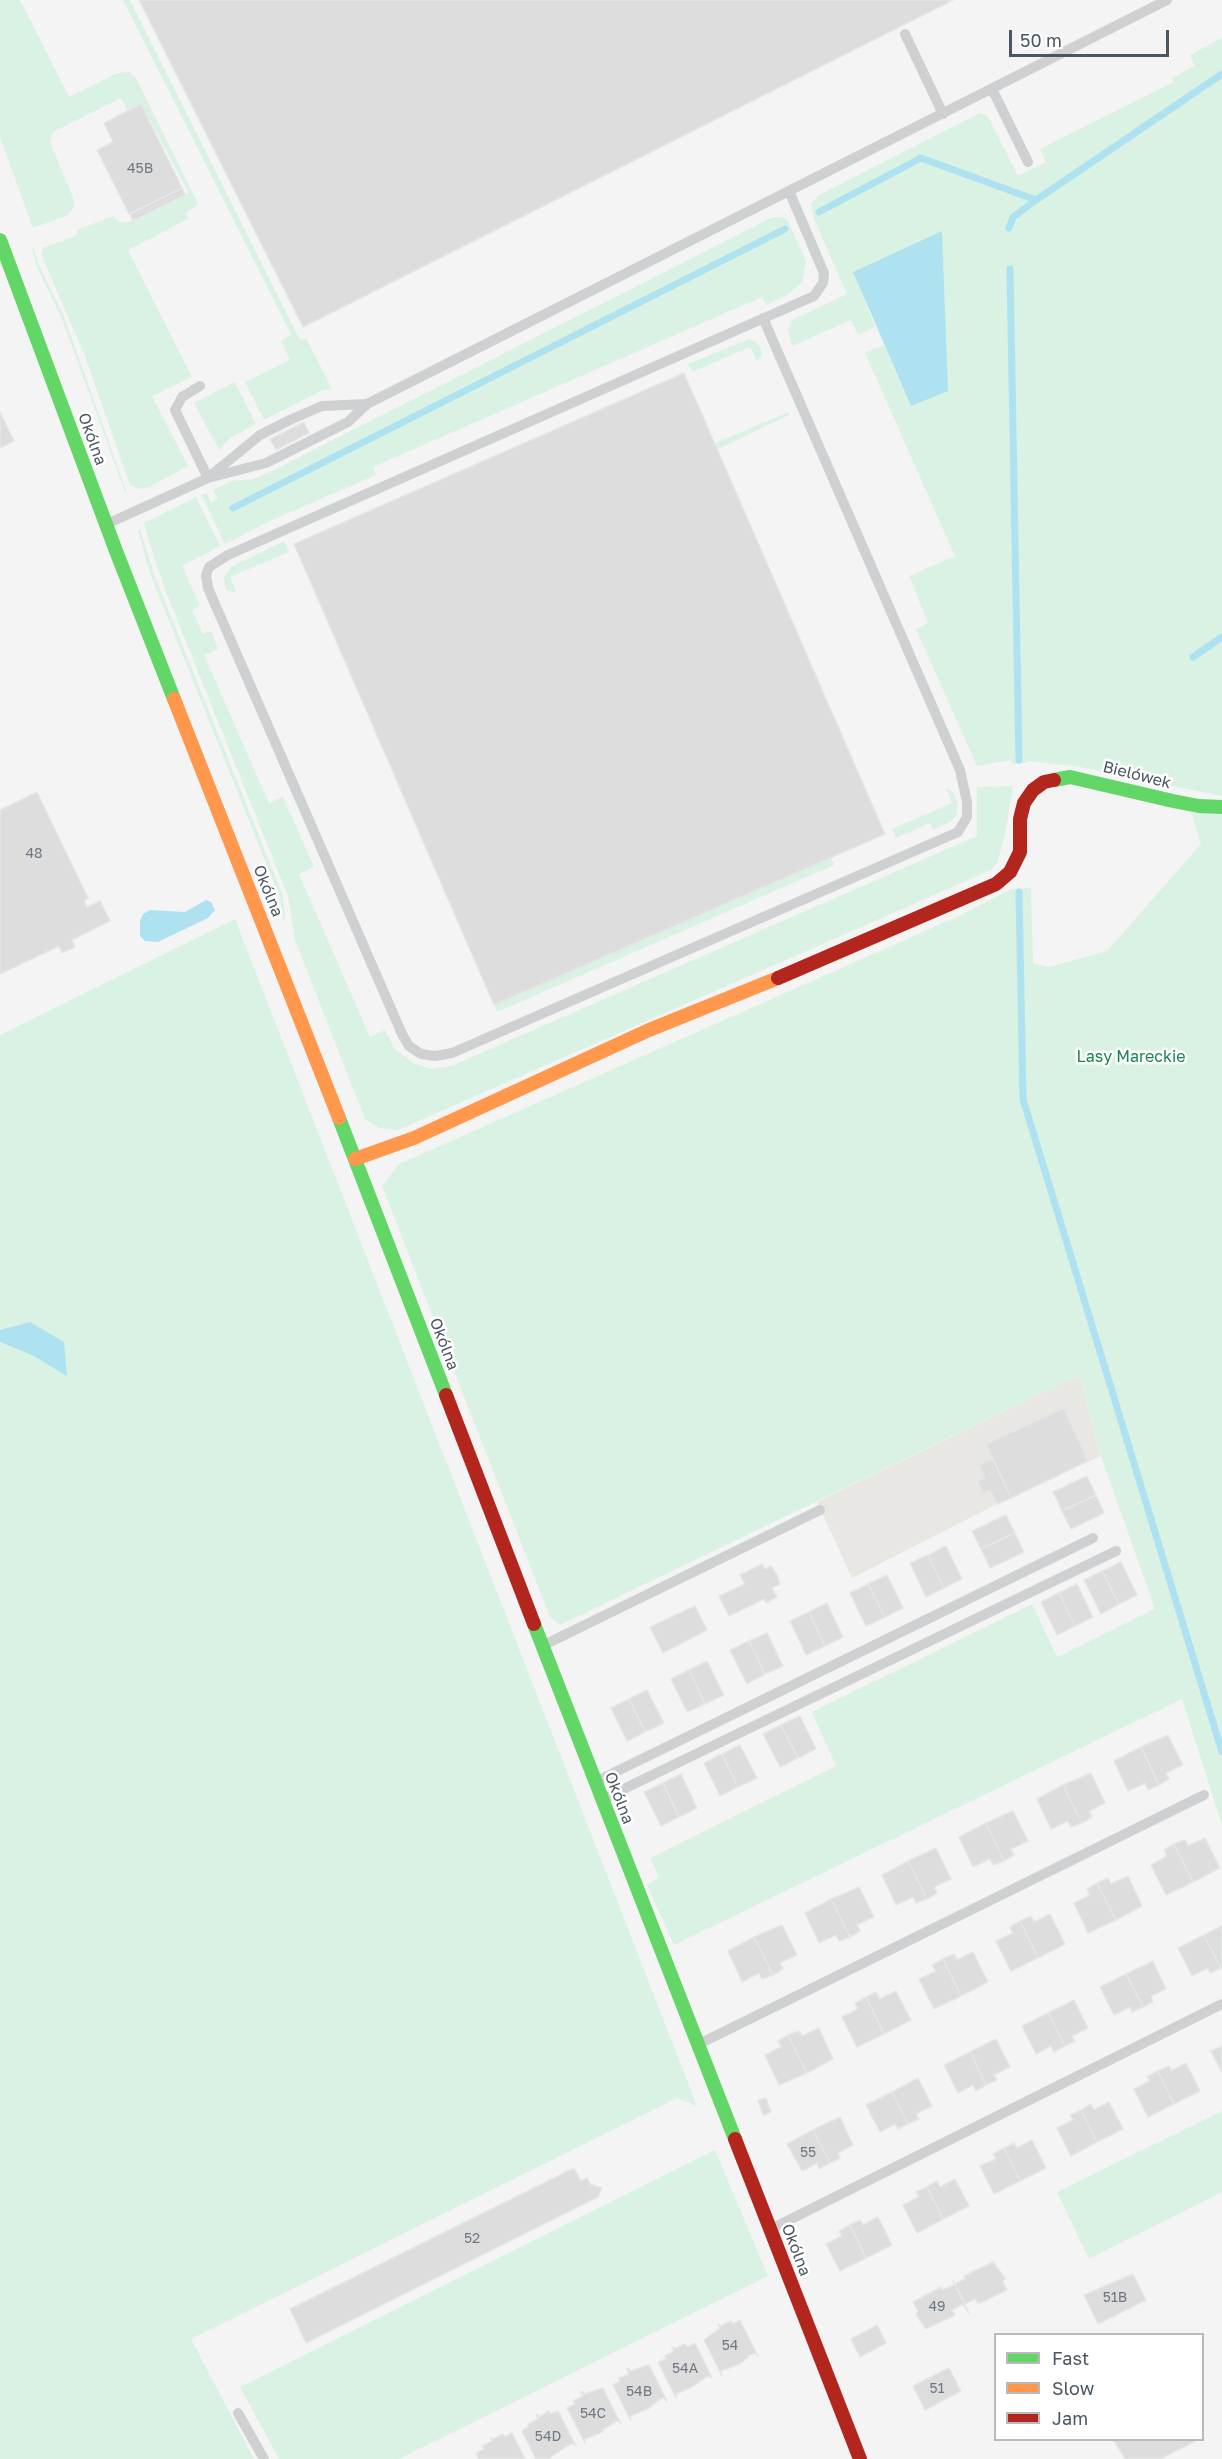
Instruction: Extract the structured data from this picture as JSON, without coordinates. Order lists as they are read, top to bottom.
{
  "streets": {
    "street": ["Okólna", "Bielówek"]
  },
  "crossings": [
    ["Okólna", "Bielówek"]
  ],
  "parks": ["Lasy Mareckie"],
  "house_numbers": [
    "45B",
    "48",
    "55",
    "52",
    "51B",
    "49",
    "54",
    "54A",
    "51",
    "54B",
    "54C",
    "54D"
  ],
  "legend": ["Fast", "Slow", "Jam"],
  "scale_bar": "50 m"
}
